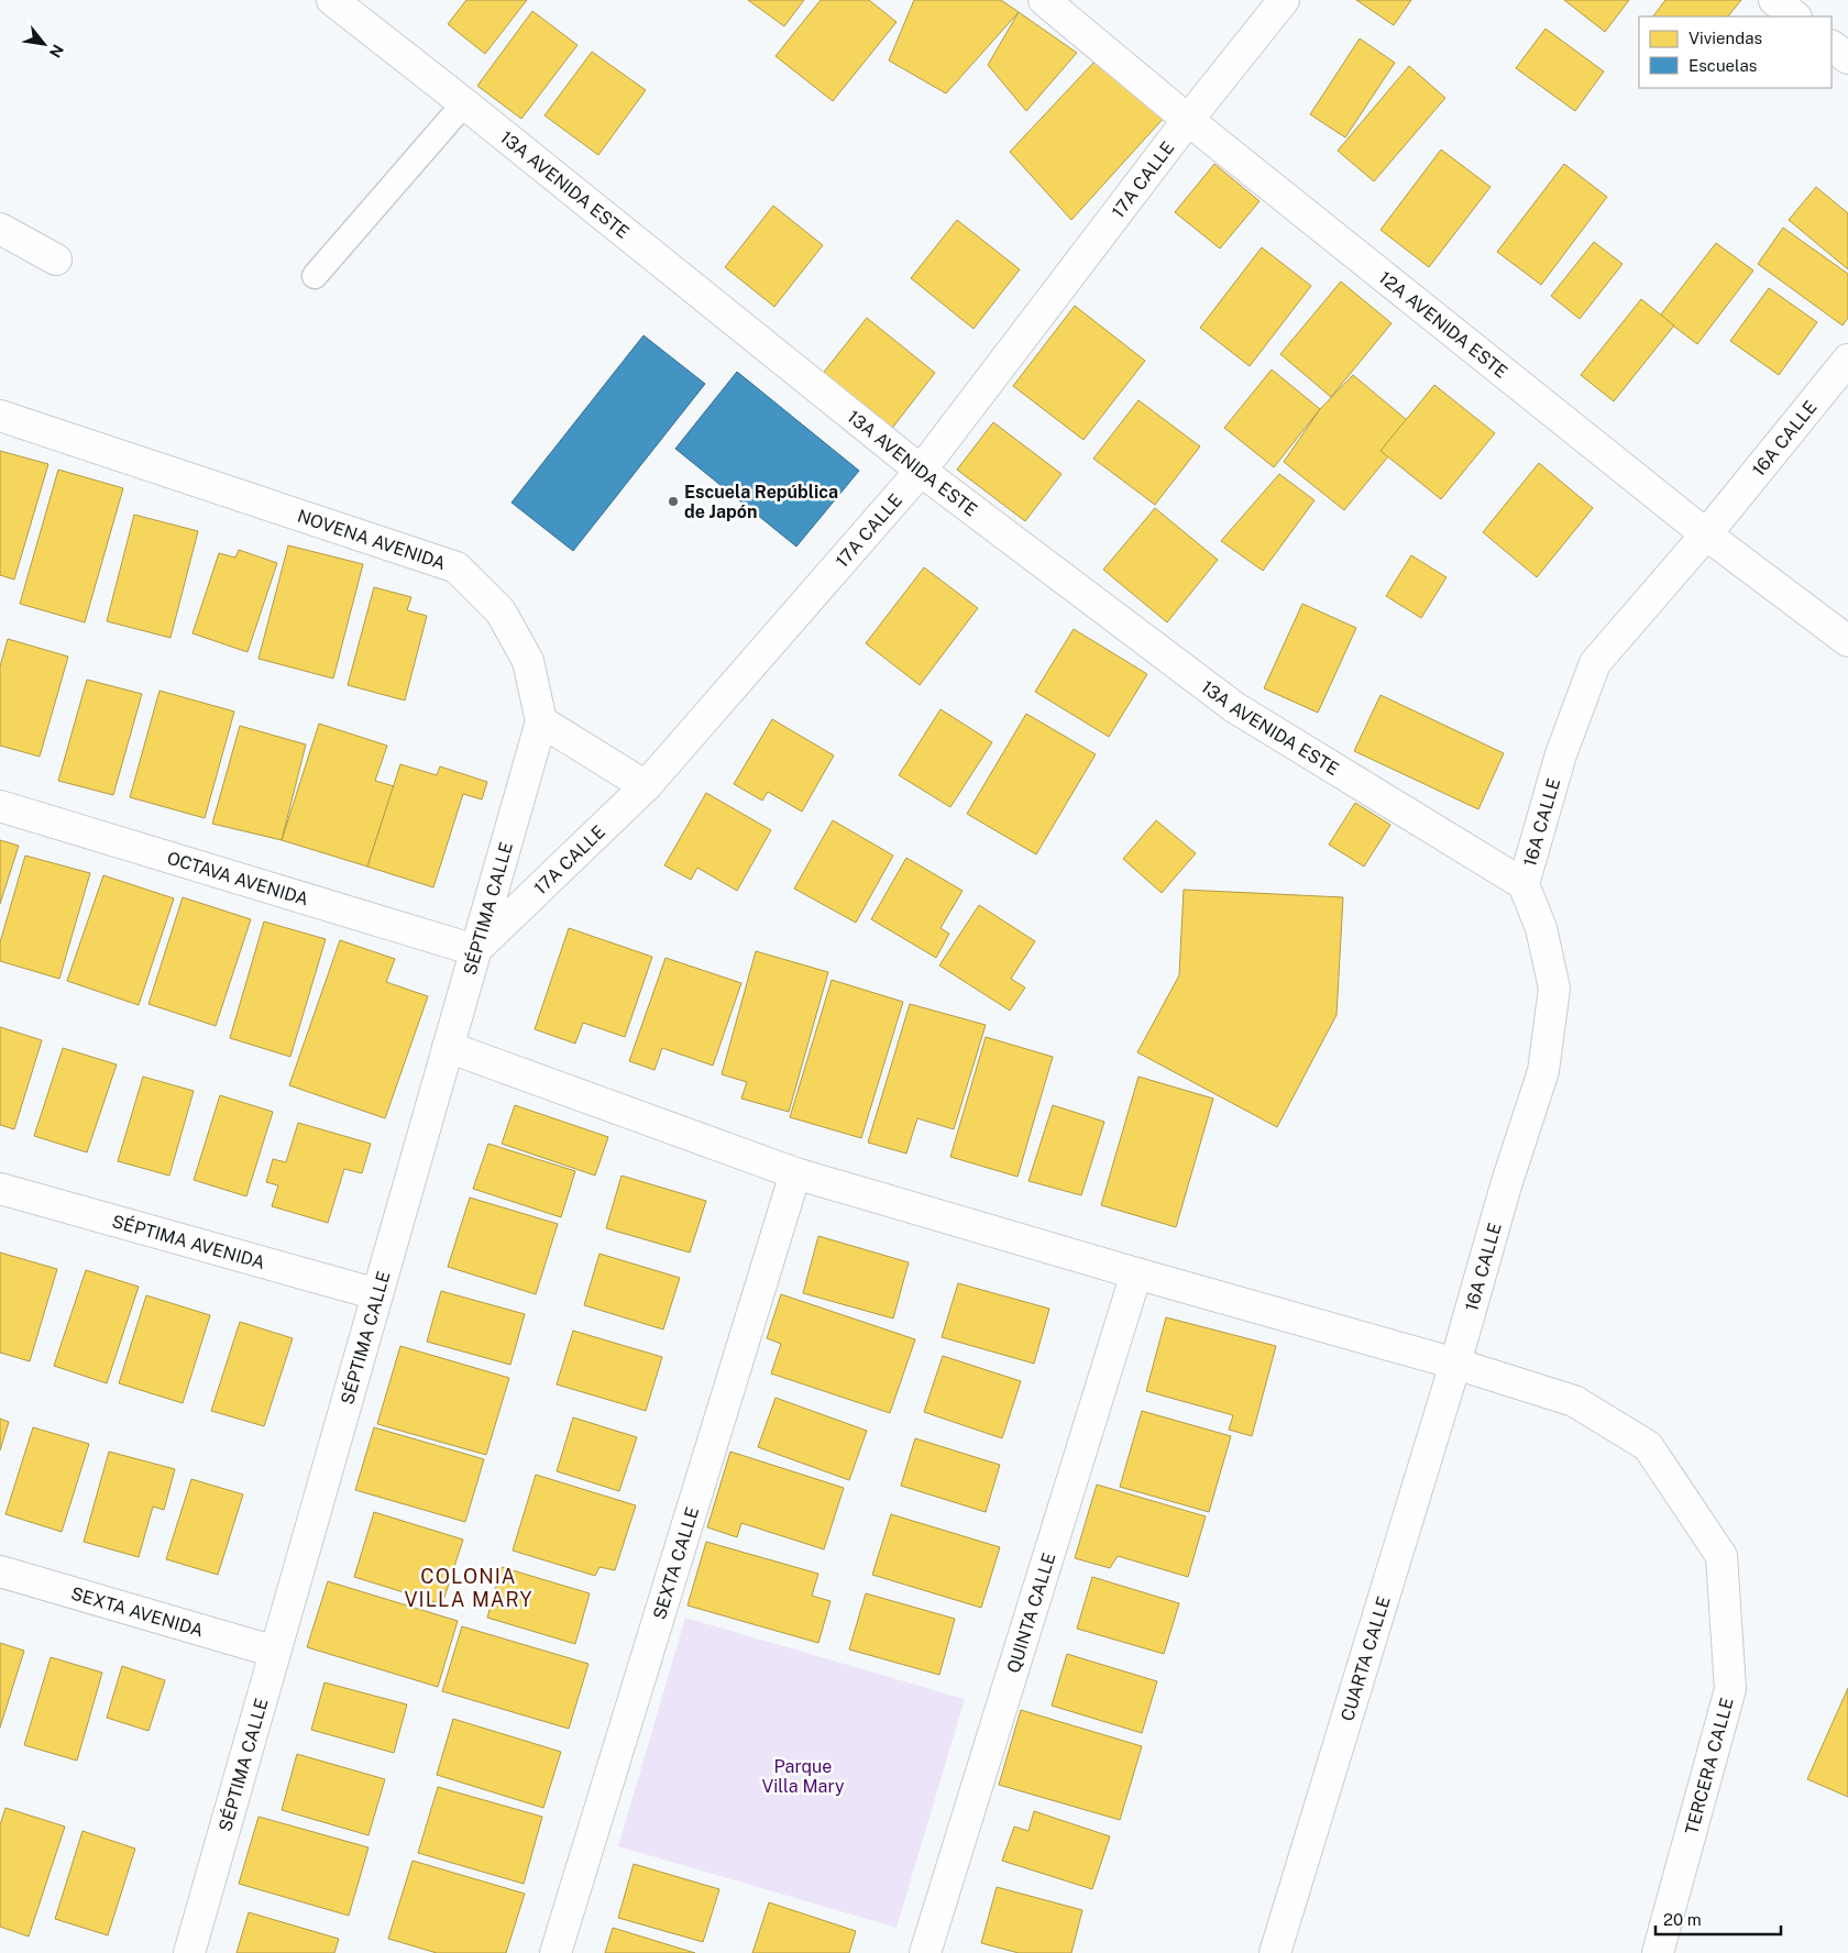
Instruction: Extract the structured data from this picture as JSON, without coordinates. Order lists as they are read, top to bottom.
{
  "streets": {
    "street": [
      "17A CALLE",
      "13A AVENIDA ESTE",
      "12A AVENIDA ESTE",
      "16A CALLE",
      "NOVENA AVENIDA",
      "OCTAVA AVENIDA",
      "SÉPTIMA CALLE",
      "SÉPTIMA AVENIDA",
      "SEXTA CALLE",
      "SEXTA AVENIDA",
      "QUINTA CALLE",
      "CUARTA CALLE",
      "TERCERA CALLE"
    ]
  },
  "crossings": [
    ["17A CALLE", "13A AVENIDA ESTE"],
    ["17A CALLE", "12A AVENIDA ESTE"],
    ["17A CALLE", "OCTAVA AVENIDA"],
    ["17A CALLE", "SÉPTIMA CALLE"],
    ["13A AVENIDA ESTE", "16A CALLE"],
    ["12A AVENIDA ESTE", "16A CALLE"],
    ["16A CALLE", "CUARTA CALLE"],
    ["16A CALLE", "TERCERA CALLE"],
    ["NOVENA AVENIDA", "SÉPTIMA CALLE"],
    ["OCTAVA AVENIDA", "SÉPTIMA CALLE"],
    ["SÉPTIMA CALLE", "SÉPTIMA AVENIDA"],
    ["SÉPTIMA CALLE", "SEXTA AVENIDA"],
    ["SÉPTIMA CALLE", "TERCERA CALLE"],
    ["SEXTA CALLE", "TERCERA CALLE"],
    ["QUINTA CALLE", "TERCERA CALLE"],
    ["CUARTA CALLE", "TERCERA CALLE"]
  ],
  "districts": ["COLONIA VILLA MARY"],
  "parks": ["Parque Villa Mary"],
  "places": ["Escuela República de Japón"],
  "legend": ["Viviendas", "Escuelas"],
  "scale_bar": "20 m",
  "north": "bottom right"
}
